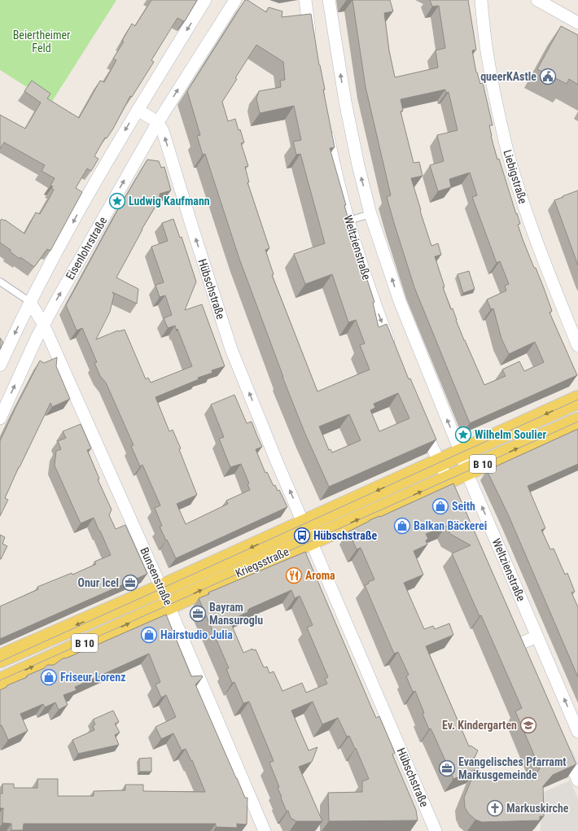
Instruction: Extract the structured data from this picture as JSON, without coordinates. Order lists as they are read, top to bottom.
{
  "streets": {
    "main road": ["B 10", "Kriegsstraße"],
    "street": [
      "Liebigstraße",
      "Weltzienstraße",
      "Eisenlohrstraße",
      "Hübschstraße",
      "Bunsenstraße"
    ]
  },
  "crossings": [
    ["Weltzienstraße", "Kriegsstraße"],
    ["Eisenlohrstraße", "Hübschstraße"],
    ["Eisenlohrstraße", "Bunsenstraße"],
    ["Hübschstraße", "Kriegsstraße"],
    ["Kriegsstraße", "Bunsenstraße"]
  ],
  "one_way": ["Hübschstraße"],
  "parks": ["Beiertheimer Feld"],
  "places": {
    "public building": ["queerKAstle"],
    "place": ["Ludwig Kaufmann", "Wilhelm Soulier"],
    "shop": [
      "Seith",
      "Balkan Bäckerei",
      "Hairstudio Julia",
      "Friseur Lorenz"
    ],
    "bus stop": ["Hübschstraße"],
    "restaurant": ["Aroma"],
    "office": ["Onur Icel", "Bayram Mansuroglu", "Evangelisches Pfarramt Markusgemeinde"],
    "school or university": ["Ev. Kindergarten"],
    "church": ["Markuskirche"]
  }
}
